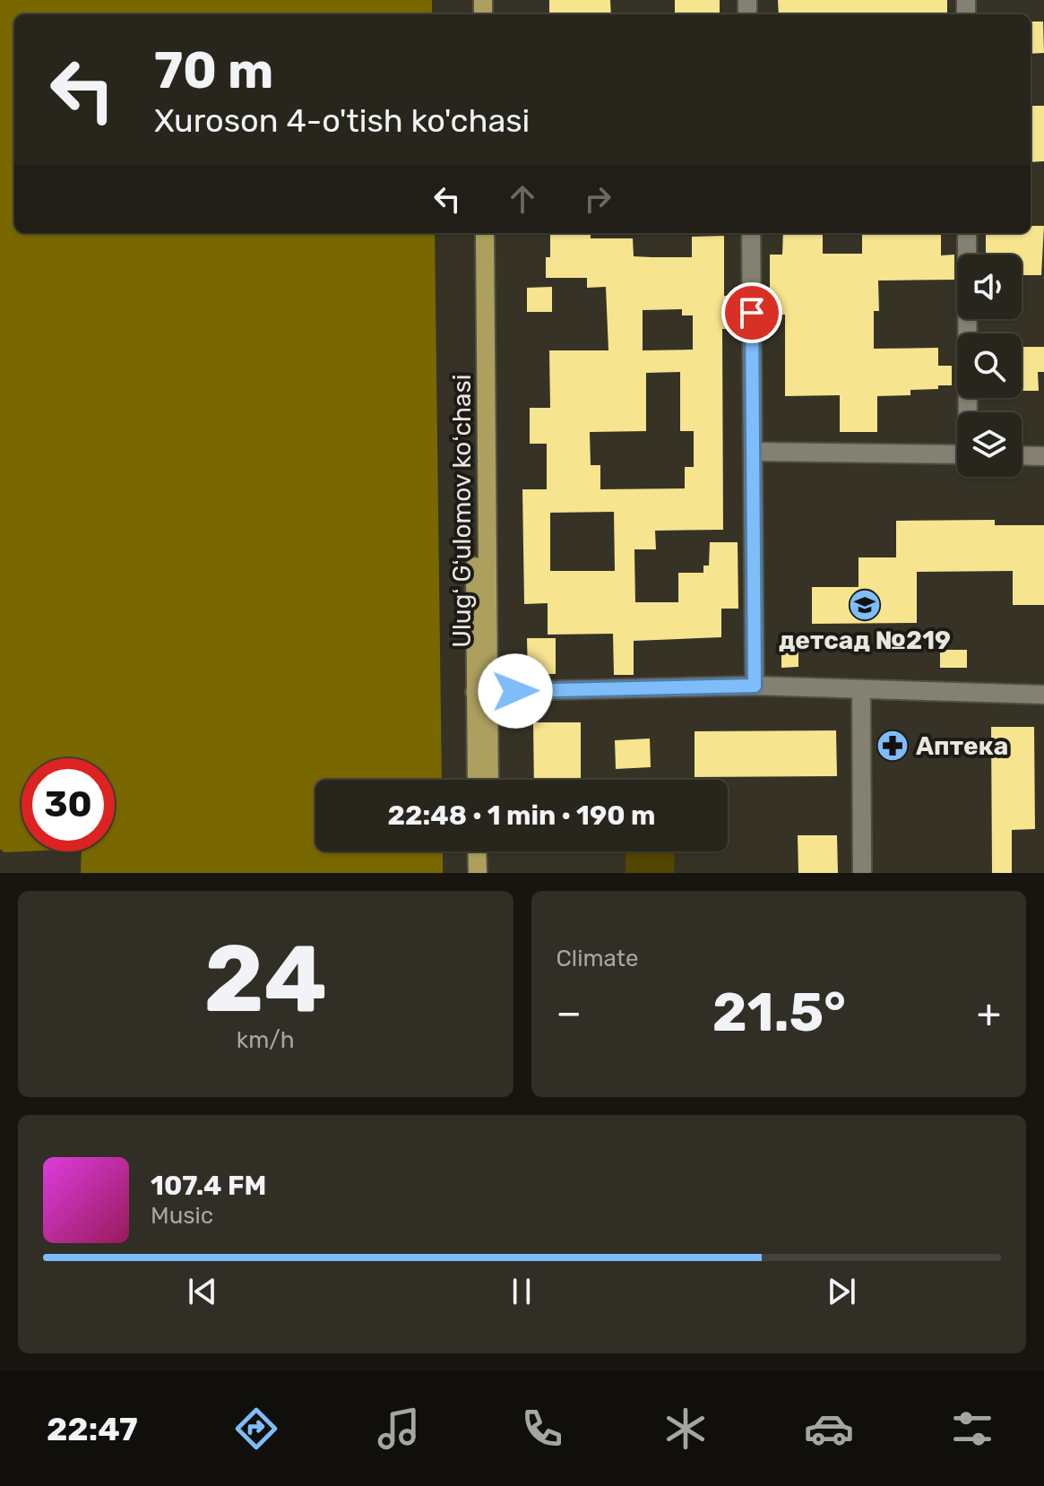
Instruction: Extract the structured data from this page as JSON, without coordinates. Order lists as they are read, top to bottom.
{
  "streets": {
    "main road": ["Ulugʻ Gʻulomov koʻchasi"]
  },
  "places": {
    "school or university": ["детсад №219"],
    "pharmacy": ["Аптека"]
  },
  "page": {
    "turn": ["70 m", "Xuroson 4-o'tish ko'chasi"],
    "limit": "30",
    "trip": "22:48 · 1 min · 190 m",
    "tile": [
      ["24", "km/h"],
      "Climate"
    ],
    "heat": ["−", "21.5°", "+"],
    "song": ["107.4 FM", "Music"],
    "tabs": "22:47"
  }
}
